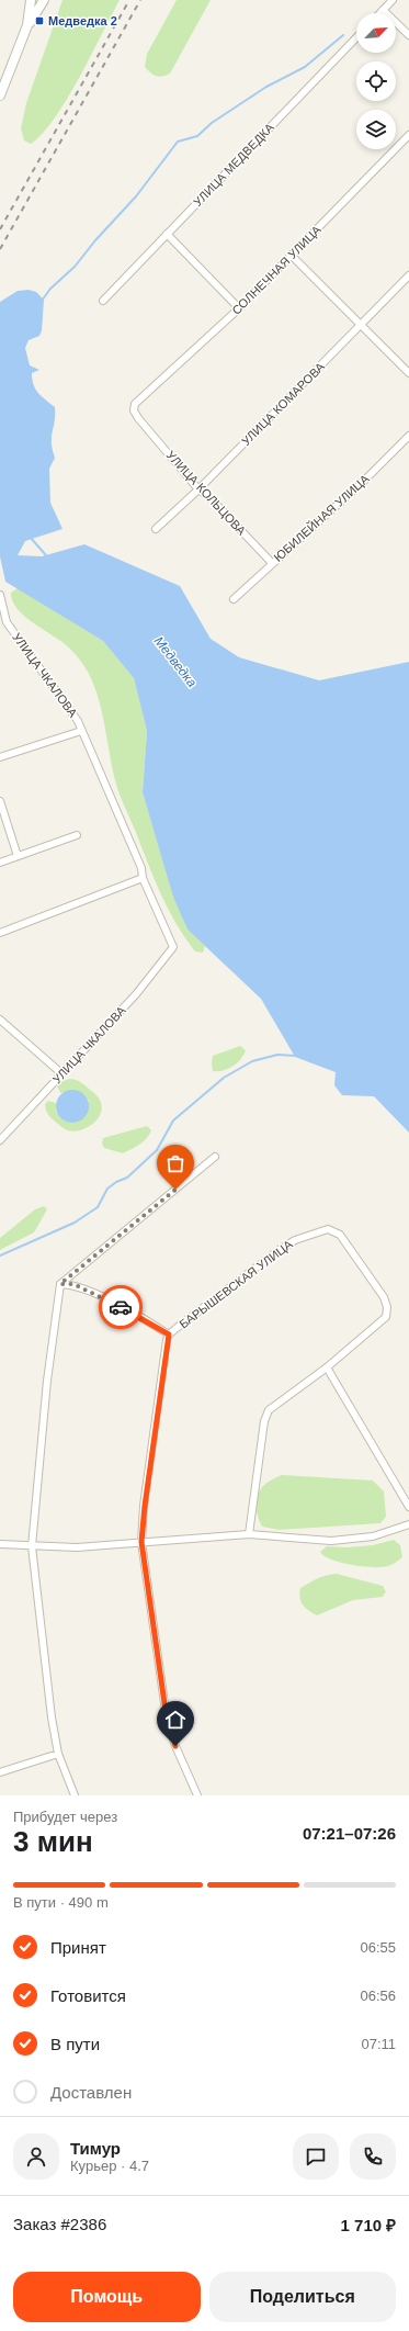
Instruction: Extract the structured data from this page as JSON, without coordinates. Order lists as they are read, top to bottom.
{
  "streets": {
    "street": [
      "УЛИЦА МЕДВЕДКА",
      "СОЛНЕЧНАЯ УЛИЦА",
      "УЛИЦА КОМАРОВА",
      "УЛИЦА КОЛЬЦОВА",
      "ЮБИЛЕЙНАЯ УЛИЦА",
      "УЛИЦА ЧКАЛОВА",
      "БАРЫШЕВСКАЯ УЛИЦА"
    ]
  },
  "crossings": [
    ["СОЛНЕЧНАЯ УЛИЦА", "УЛИЦА КОЛЬЦОВА"],
    ["УЛИЦА КОМАРОВА", "УЛИЦА КОЛЬЦОВА"],
    ["УЛИЦА КОЛЬЦОВА", "ЮБИЛЕЙНАЯ УЛИЦА"]
  ],
  "water": ["Медведка"],
  "places": {
    "transit": ["Медведка 2"]
  },
  "north": "top right",
  "page": {
    "heading": ["3 мин", "Прибудет через", "07:21–07:26"],
    "panel": [
      "Тимур",
      "Курьер · 4.7",
      "Заказ #2386",
      "1 710 ₽"
    ],
    "bar": "В пути · 490 m",
    "list": [
      ["Принят", "06:55"],
      ["Готовится", "06:56"],
      ["В пути", "07:11"],
      "Доставлен"
    ],
    "buttons": ["Помощь", "Поделиться"]
  }
}
